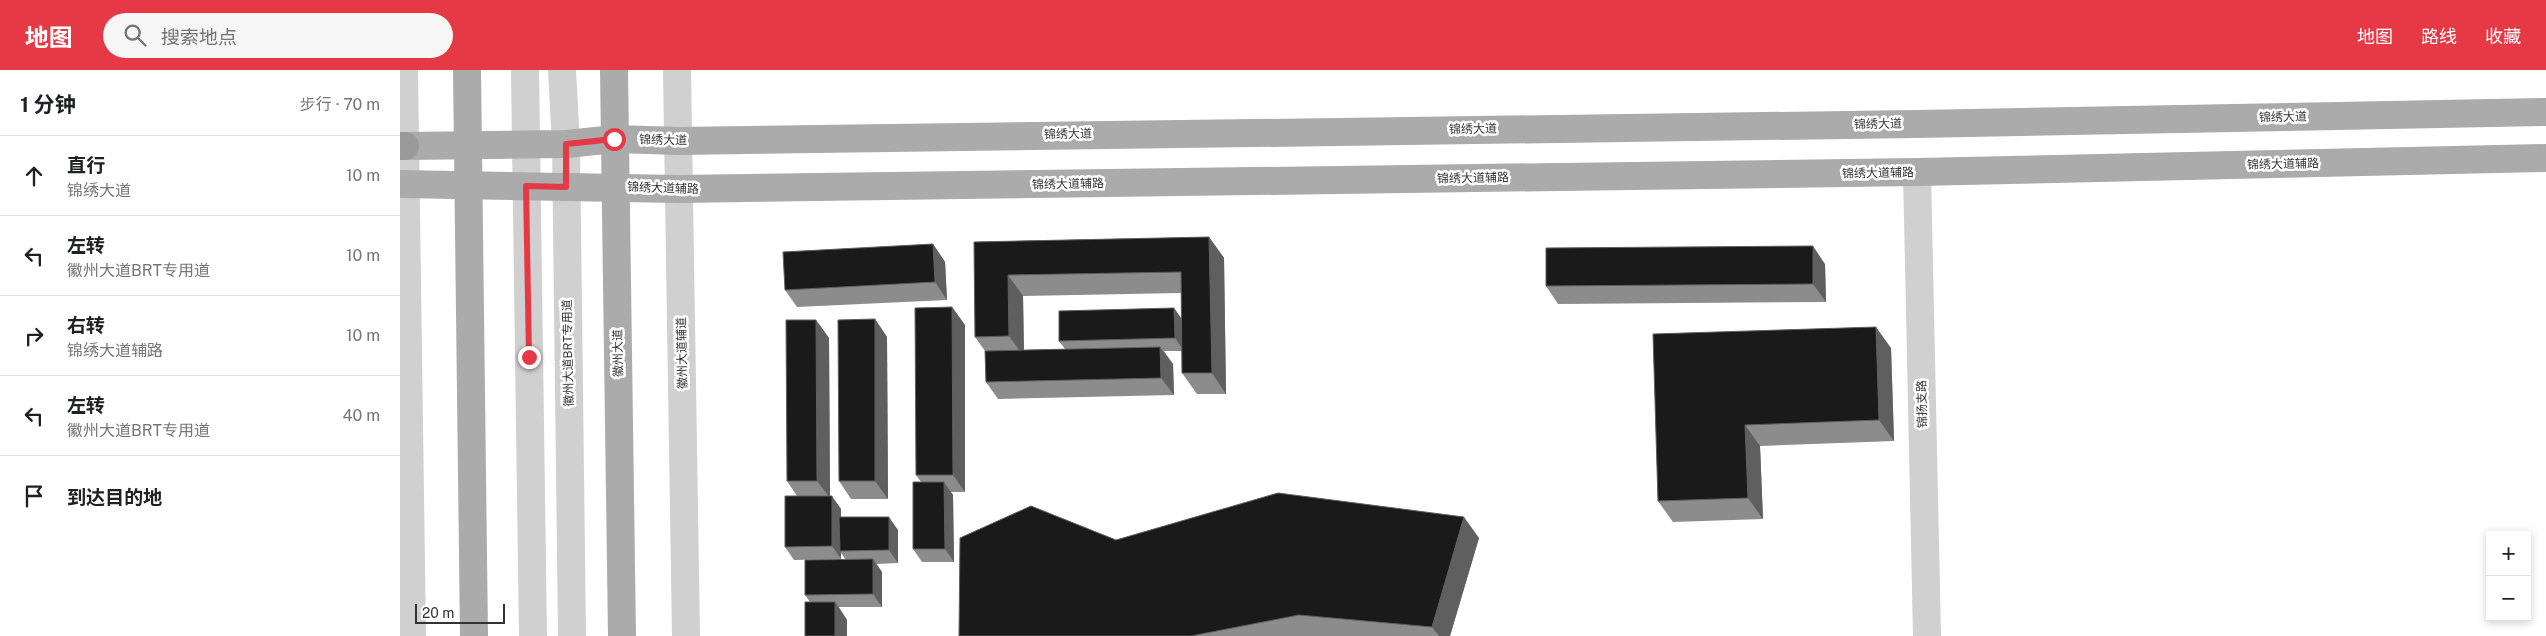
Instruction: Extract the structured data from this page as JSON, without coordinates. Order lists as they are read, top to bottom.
{
  "streets": {
    "main road": ["锦绣大道", "锦绣大道辅路", "徽州大道"],
    "street": ["徽州大道BRT专用道", "徽州大道辅道", "锦扬支路"]
  },
  "crossings": [
    ["锦绣大道", "徽州大道BRT专用道"],
    ["锦绣大道", "徽州大道"],
    ["锦绣大道", "徽州大道辅道"],
    ["锦绣大道辅路", "徽州大道BRT专用道"],
    ["锦绣大道辅路", "徽州大道"],
    ["锦绣大道辅路", "徽州大道辅道"],
    ["锦绣大道辅路", "锦扬支路"]
  ],
  "scale_bar": "20 m",
  "page": {
    "header": "地图",
    "search": "搜索地点",
    "nav": ["地图", "路线", "收藏"],
    "heading": ["1 分钟", "步行 · 70 m"],
    "list": [
      ["直行", "锦绣大道", "10 m"],
      ["左转", "徽州大道BRT专用道", "10 m"],
      ["右转", "锦绣大道辅路", "10 m"],
      ["左转", "徽州大道BRT专用道", "40 m"],
      "到达目的地"
    ],
    "map_buttons": ["+", "−"],
    "scale": "20 m"
  }
}
